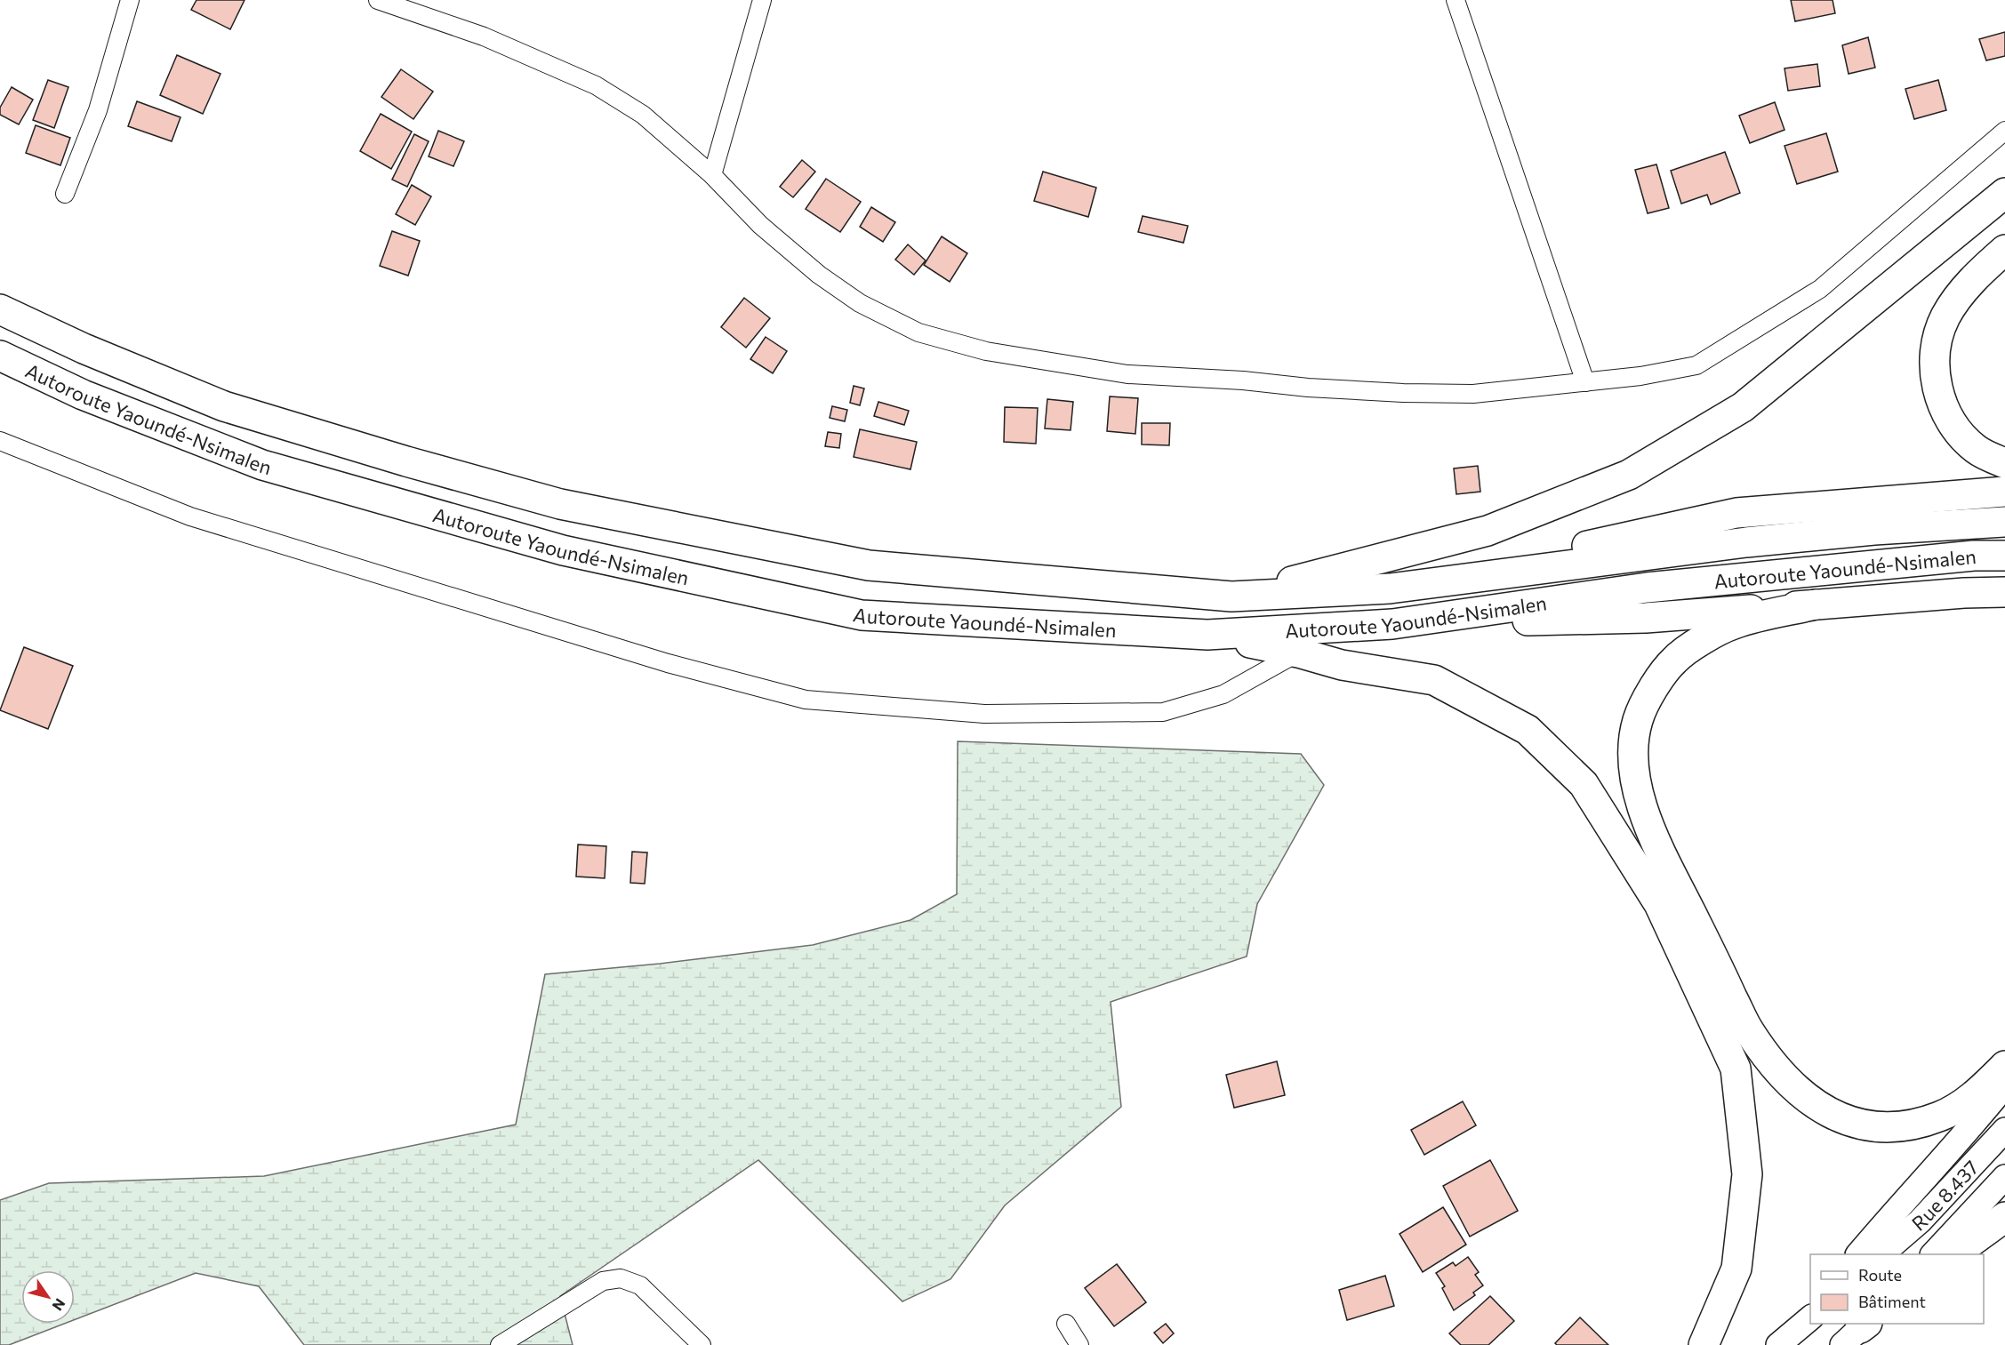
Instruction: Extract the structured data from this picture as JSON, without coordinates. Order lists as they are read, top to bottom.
{
  "streets": {
    "highway": ["Autoroute Yaoundé-Nsimalen"],
    "main road": ["Rue 8.437"]
  },
  "legend": ["Route", "Bâtiment"],
  "north": "bottom right"
}
